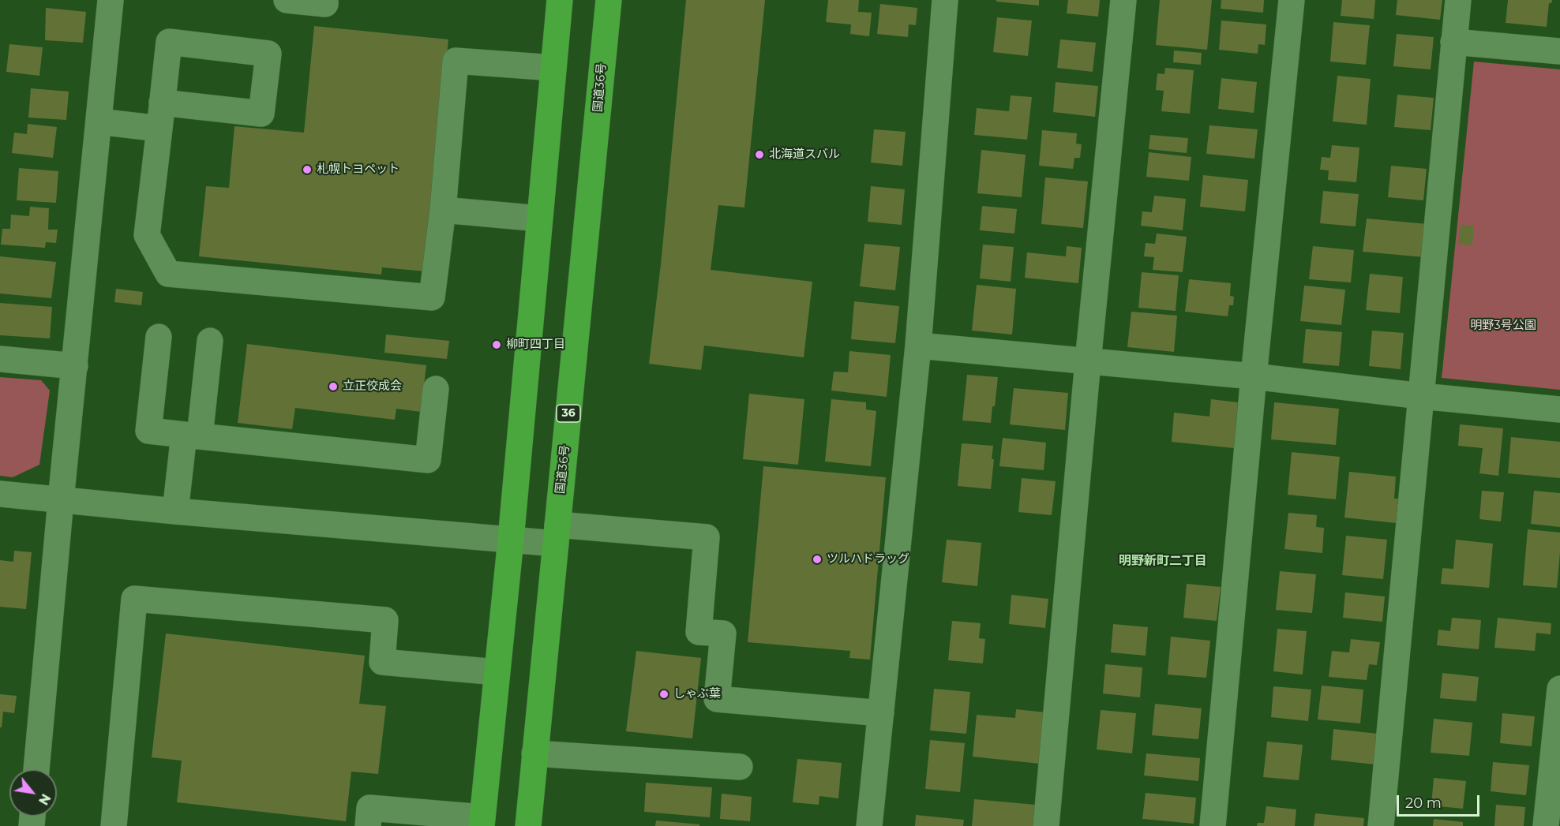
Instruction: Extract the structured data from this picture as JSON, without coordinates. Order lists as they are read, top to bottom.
{
  "streets": {
    "highway": ["国道36号", "36"]
  },
  "districts": ["明野新町二丁目"],
  "parks": ["明野3号公園"],
  "places": [
    "北海道スバル",
    "札幌トヨペット",
    "柳町四丁目",
    "立正佼成会",
    "ツルハドラッグ",
    "しゃぶ葉"
  ],
  "scale_bar": "20 m",
  "north": "bottom right"
}
